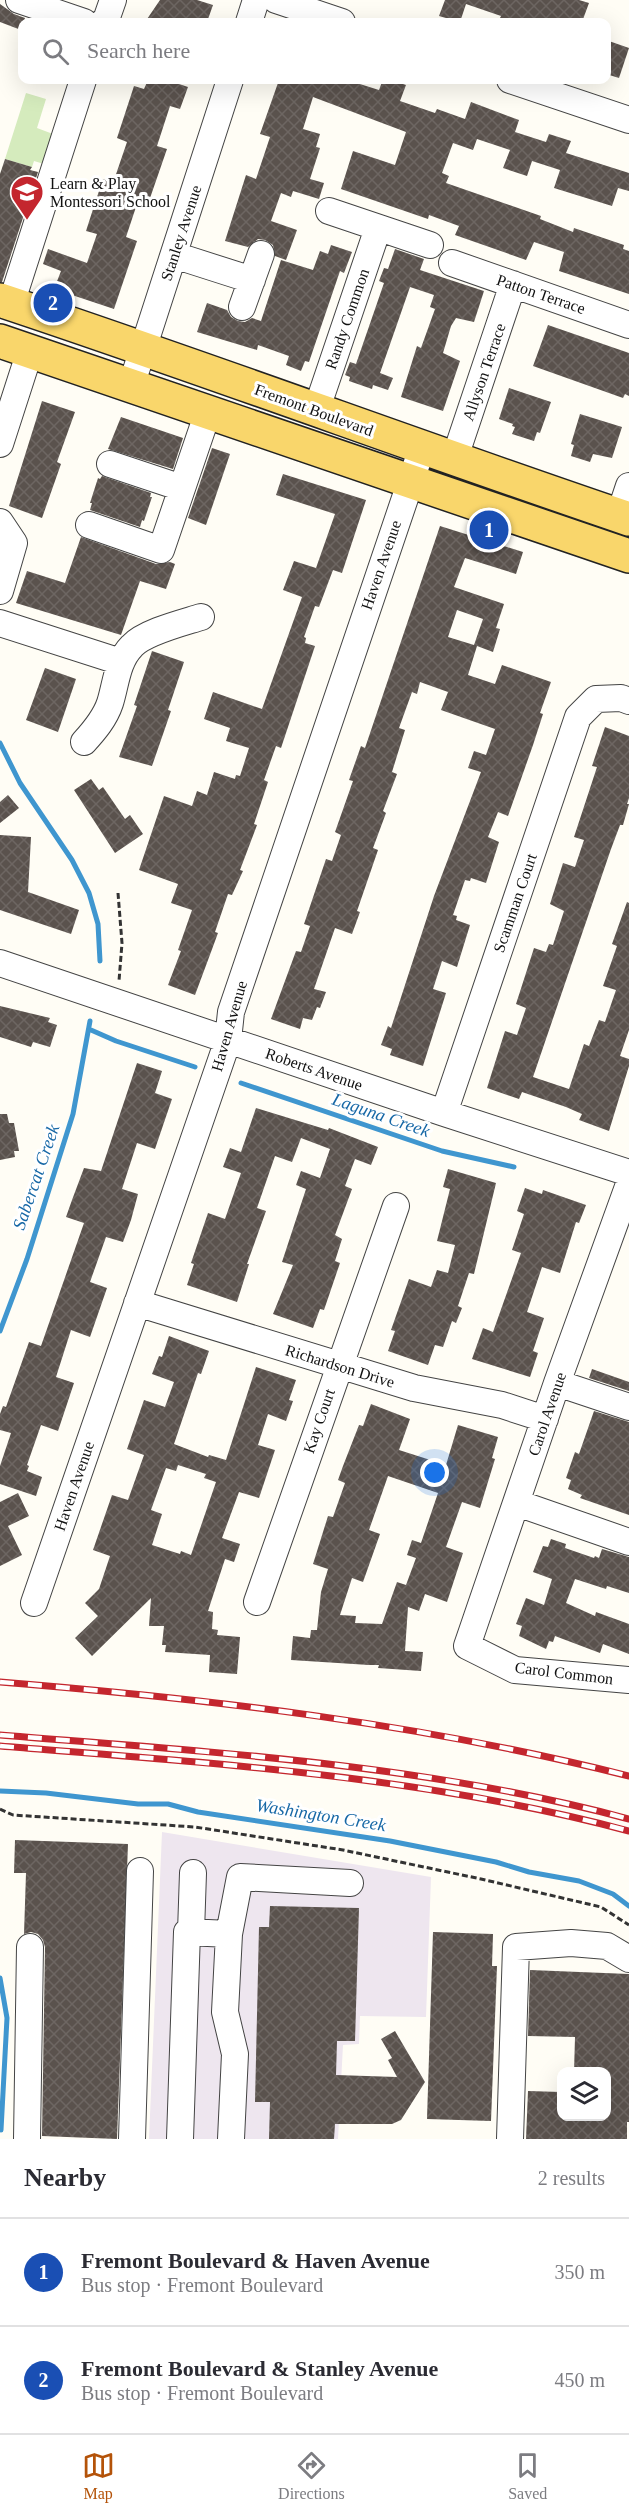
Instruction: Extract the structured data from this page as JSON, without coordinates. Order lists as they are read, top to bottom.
{
  "streets": {
    "main road": ["Fremont Boulevard"],
    "street": [
      "Stanley Avenue",
      "Patton Terrace",
      "Randy Common",
      "Allyson Terrace",
      "Haven Avenue",
      "Scamman Court",
      "Roberts Avenue",
      "Richardson Drive",
      "Carol Avenue",
      "Kay Court",
      "Carol Common"
    ]
  },
  "crossings": [
    ["Stanley Avenue", "Fremont Boulevard"],
    ["Patton Terrace", "Allyson Terrace"],
    ["Randy Common", "Fremont Boulevard"],
    ["Allyson Terrace", "Fremont Boulevard"],
    ["Fremont Boulevard", "Haven Avenue"],
    ["Haven Avenue", "Roberts Avenue"],
    ["Haven Avenue", "Richardson Drive"],
    ["Scamman Court", "Roberts Avenue"],
    ["Richardson Drive", "Carol Avenue"],
    ["Richardson Drive", "Kay Court"],
    ["Carol Avenue", "Carol Common"]
  ],
  "water": ["Laguna Creek", "Sabercat Creek", "Washington Creek"],
  "places": {
    "school or university": ["Learn & Play Montessori School"]
  },
  "page": {
    "search": "Search here",
    "pins": ["2", "1"],
    "heading": ["Nearby", "2 results"],
    "list": [
      {
        "mark": "1",
        "name": "Fremont Boulevard & Haven Avenue",
        "note": "Bus stop · Fremont Boulevard",
        "value": "350 m"
      },
      {
        "mark": "2",
        "name": "Fremont Boulevard & Stanley Avenue",
        "note": "Bus stop · Fremont Boulevard",
        "value": "450 m"
      }
    ],
    "nav": ["Map", "Directions", "Saved"]
  }
}
